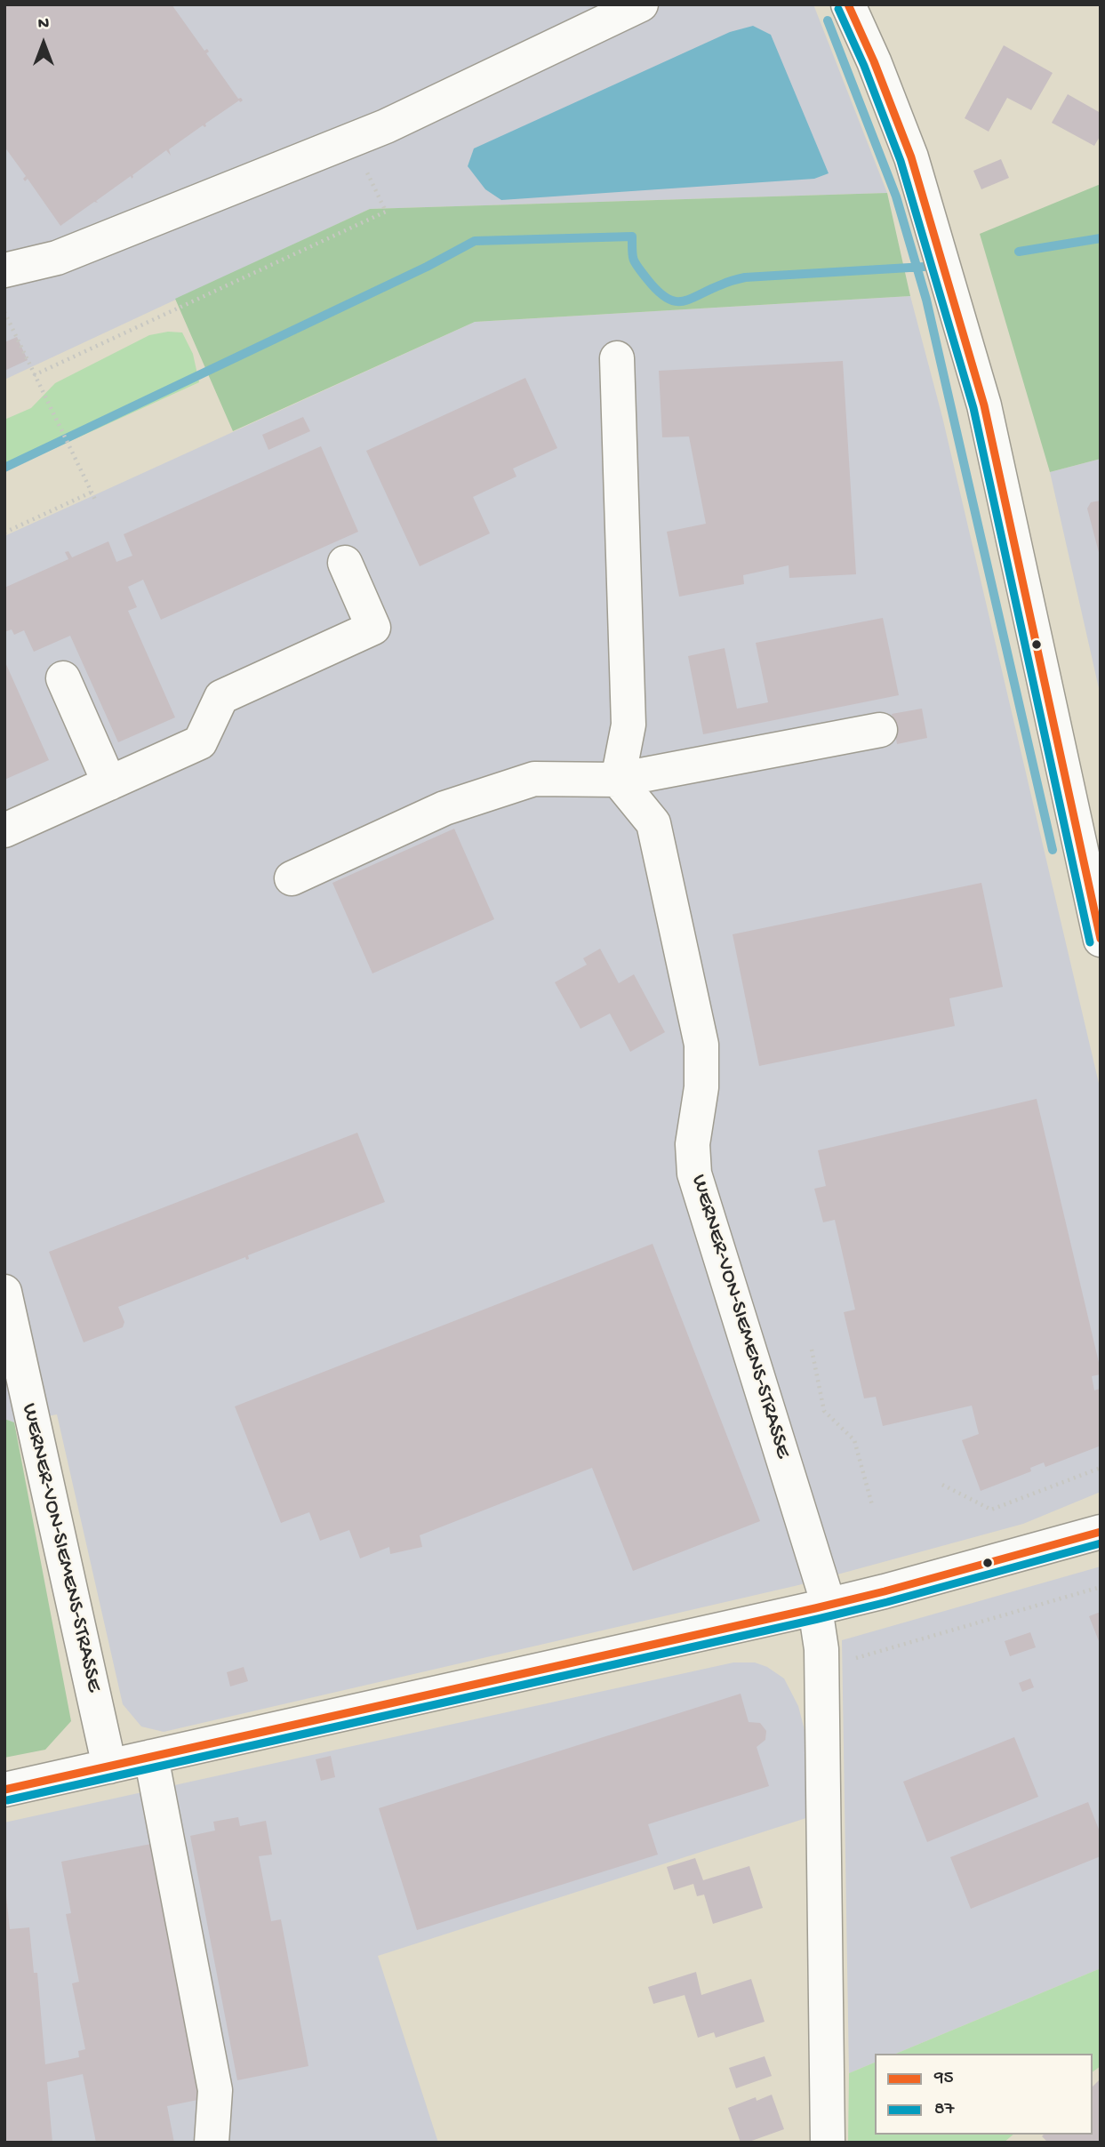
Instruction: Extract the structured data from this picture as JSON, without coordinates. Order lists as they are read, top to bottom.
{
  "streets": {
    "street": ["WERNER-VON-SIEMENS-STRASSE"]
  },
  "lines": ["transit line 95", "transit line 87"],
  "legend": ["95", "87"],
  "north": "top"
}
